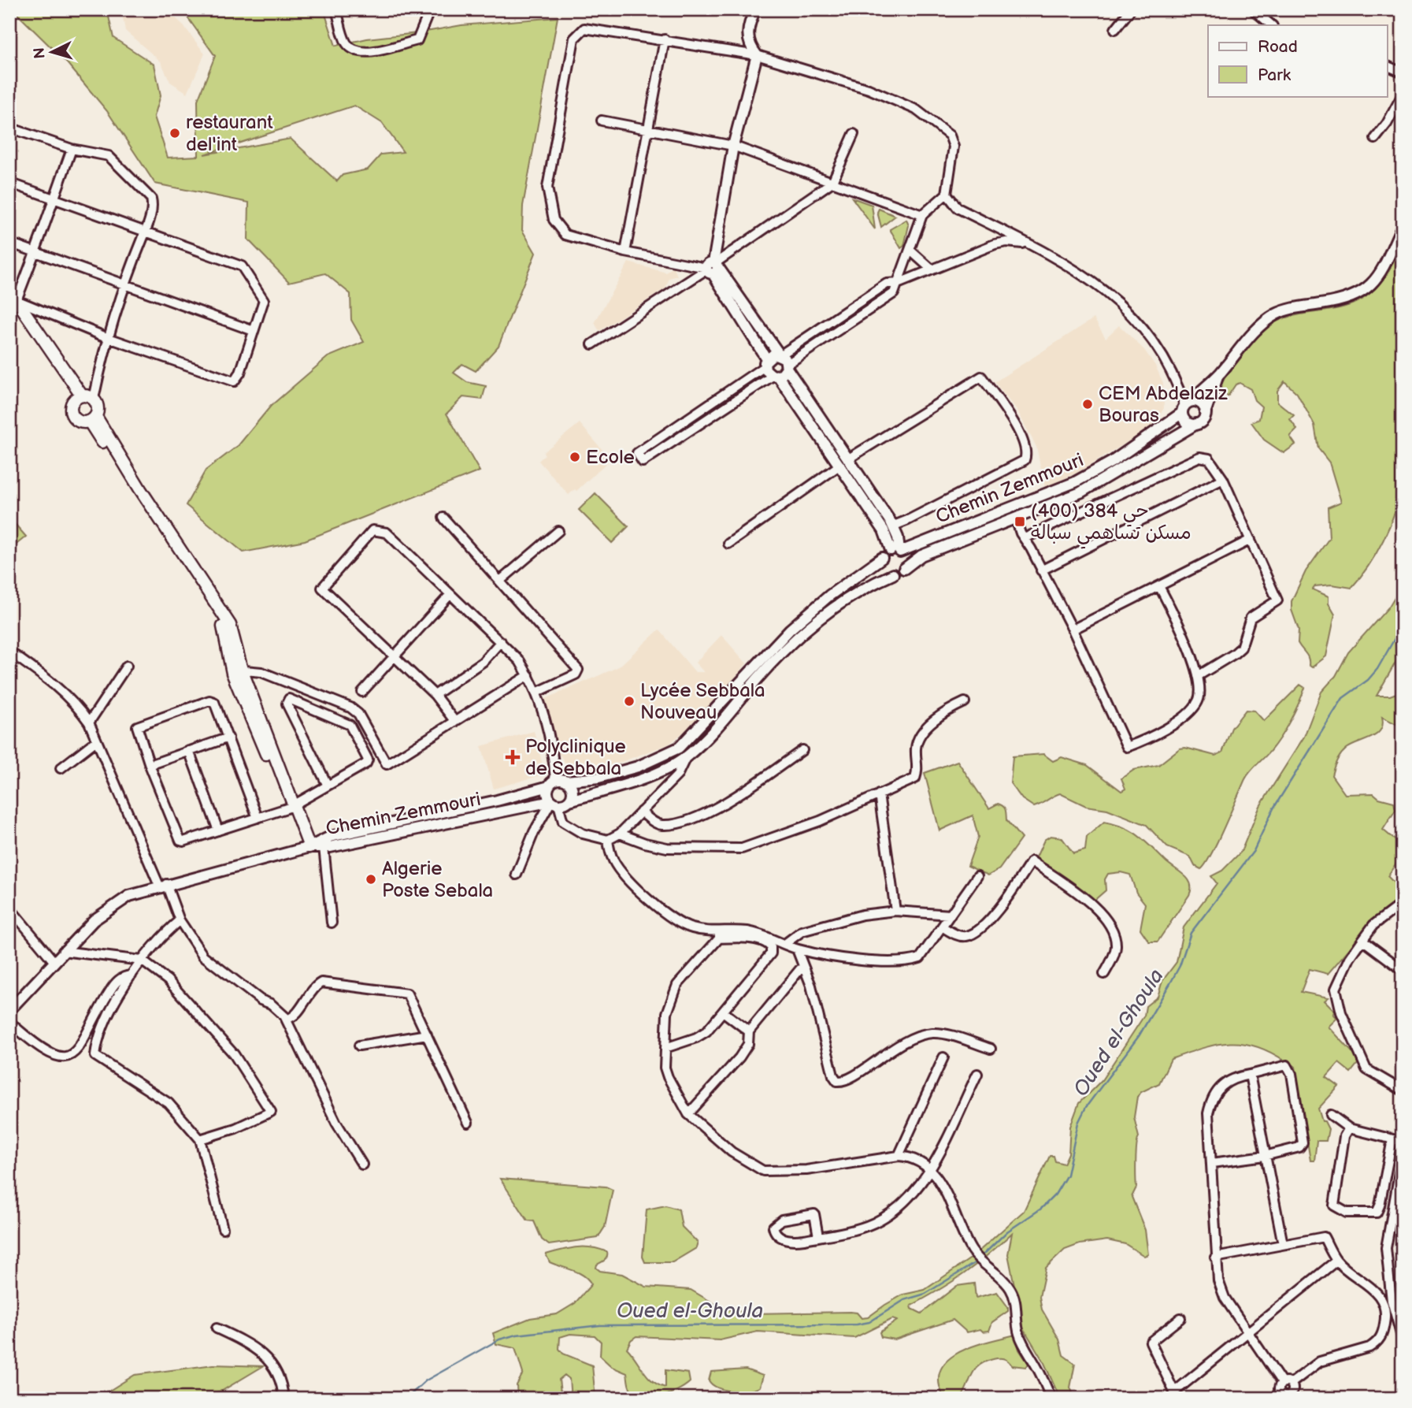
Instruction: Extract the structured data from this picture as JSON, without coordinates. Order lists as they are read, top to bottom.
{
  "streets": {
    "street": ["Chemin Zemmouri"]
  },
  "water": ["Oued el-Ghoula"],
  "places": {
    "other": [
      "restaurant del'int",
      "CEM Abdelaziz Bouras",
      "Ecole",
      "Lycée Sebbala Nouveau",
      "Algerie Poste Sebala"
    ],
    "transit": ["حي 384 (400) مسكن تساهمي سبالة"],
    "health": ["Polyclinique de Sebbala"]
  },
  "legend": ["Road", "Park"],
  "north": "left"
}
